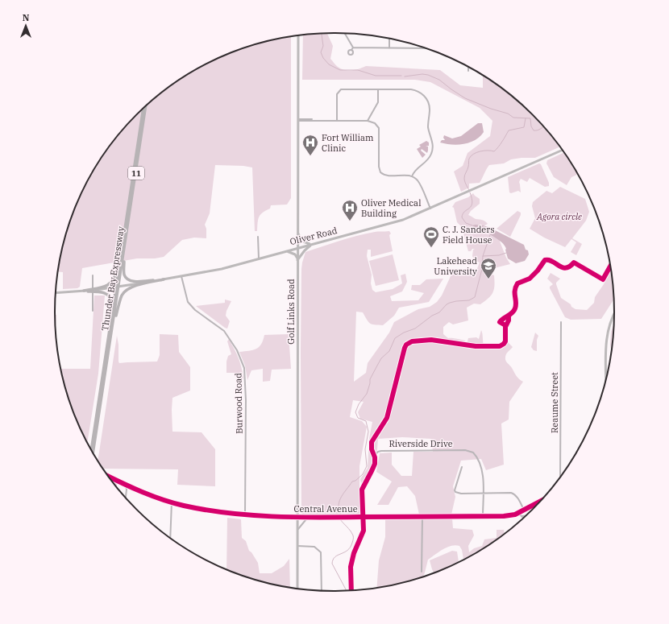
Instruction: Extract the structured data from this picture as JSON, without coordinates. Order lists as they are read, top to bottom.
{
  "streets": {
    "highway": ["11", "Thunder Bay Expressway"],
    "main road": ["Oliver Road", "Golf Links Road"],
    "street": [
      "Reaume Street",
      "Burwood Road",
      "Riverside Drive",
      "Central Avenue"
    ]
  },
  "crossings": [
    ["Oliver Road", "Thunder Bay Expressway"],
    ["Oliver Road", "Golf Links Road"],
    ["Oliver Road", "Burwood Road"],
    ["Golf Links Road", "Central Avenue"],
    ["Burwood Road", "Central Avenue"],
    ["Riverside Drive", "Central Avenue"]
  ],
  "parks": ["Agora circle"],
  "places": {
    "hospital": ["Fort William Clinic", "Oliver Medical Building"],
    "sports": ["C. J. Sanders Field House"],
    "school or university": ["Lakehead University"]
  },
  "north": "top"
}
